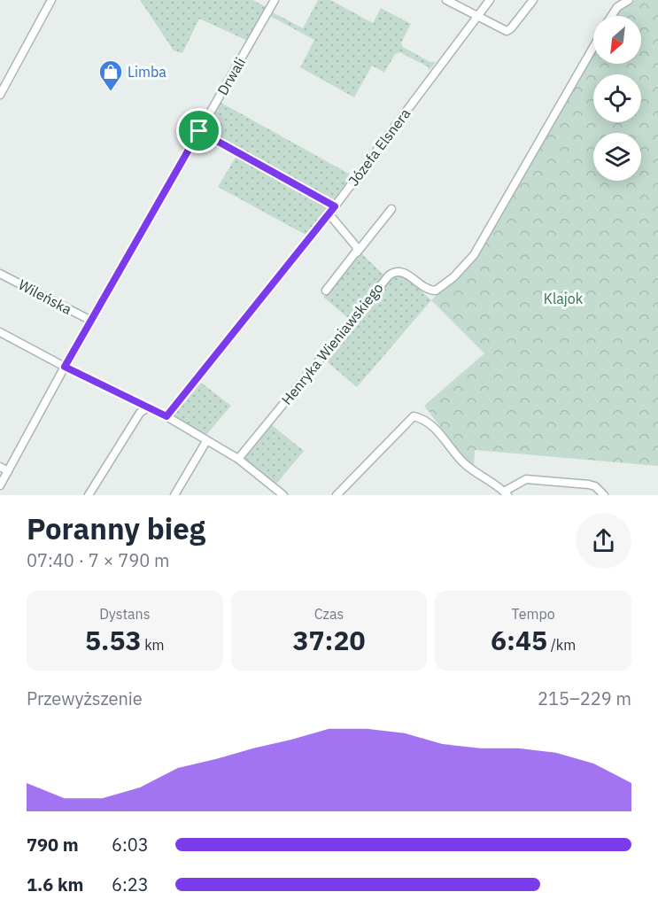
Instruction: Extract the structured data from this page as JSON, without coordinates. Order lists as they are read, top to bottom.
{
  "streets": {
    "street": [
      "Drwali",
      "Józefa Elsnera",
      "Wileńska",
      "Henryka Wieniawskiego"
    ]
  },
  "crossings": [
    ["Drwali", "Wileńska"]
  ],
  "parks": ["Klajok"],
  "places": {
    "shop": ["Limba"]
  },
  "north": "bottom left",
  "page": {
    "heading": ["Poranny bieg", "07:40 · 7 × 790 m"],
    "stats": [
      ["Dystans", "5.53 km"],
      ["Czas", "37:20"],
      ["Tempo", "6:45 /km"]
    ],
    "chart": ["Przewyższenie", "215–229 m"],
    "list": [
      {
        "name": "790 m",
        "note": "6:03"
      },
      {
        "name": "1.6 km",
        "note": "6:23"
      }
    ]
  }
}
